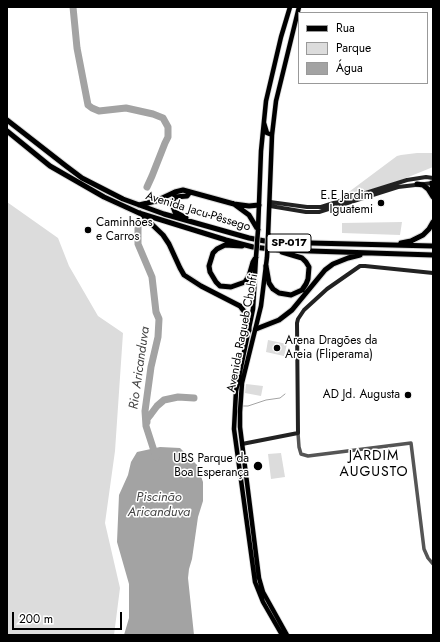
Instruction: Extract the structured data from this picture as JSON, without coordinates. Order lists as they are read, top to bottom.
{
  "streets": {
    "highway": ["Avenida Jacu-Pêssego", "SP-017"],
    "main road": ["Avenida Ragueb Chohfi"]
  },
  "districts": ["JARDIM AUGUSTO"],
  "water": ["Rio Aricanduva", "Piscinão Aricanduva"],
  "places": [
    "E.E Jardim Iguatemi",
    "Caminhões e Carros",
    "Arena Dragões da Areia (Fliperama)",
    "AD Jd. Augusta",
    "UBS Parque da Boa Esperança"
  ],
  "legend": ["Rua", "Parque", "Água"],
  "scale_bar": "200 m"
}
